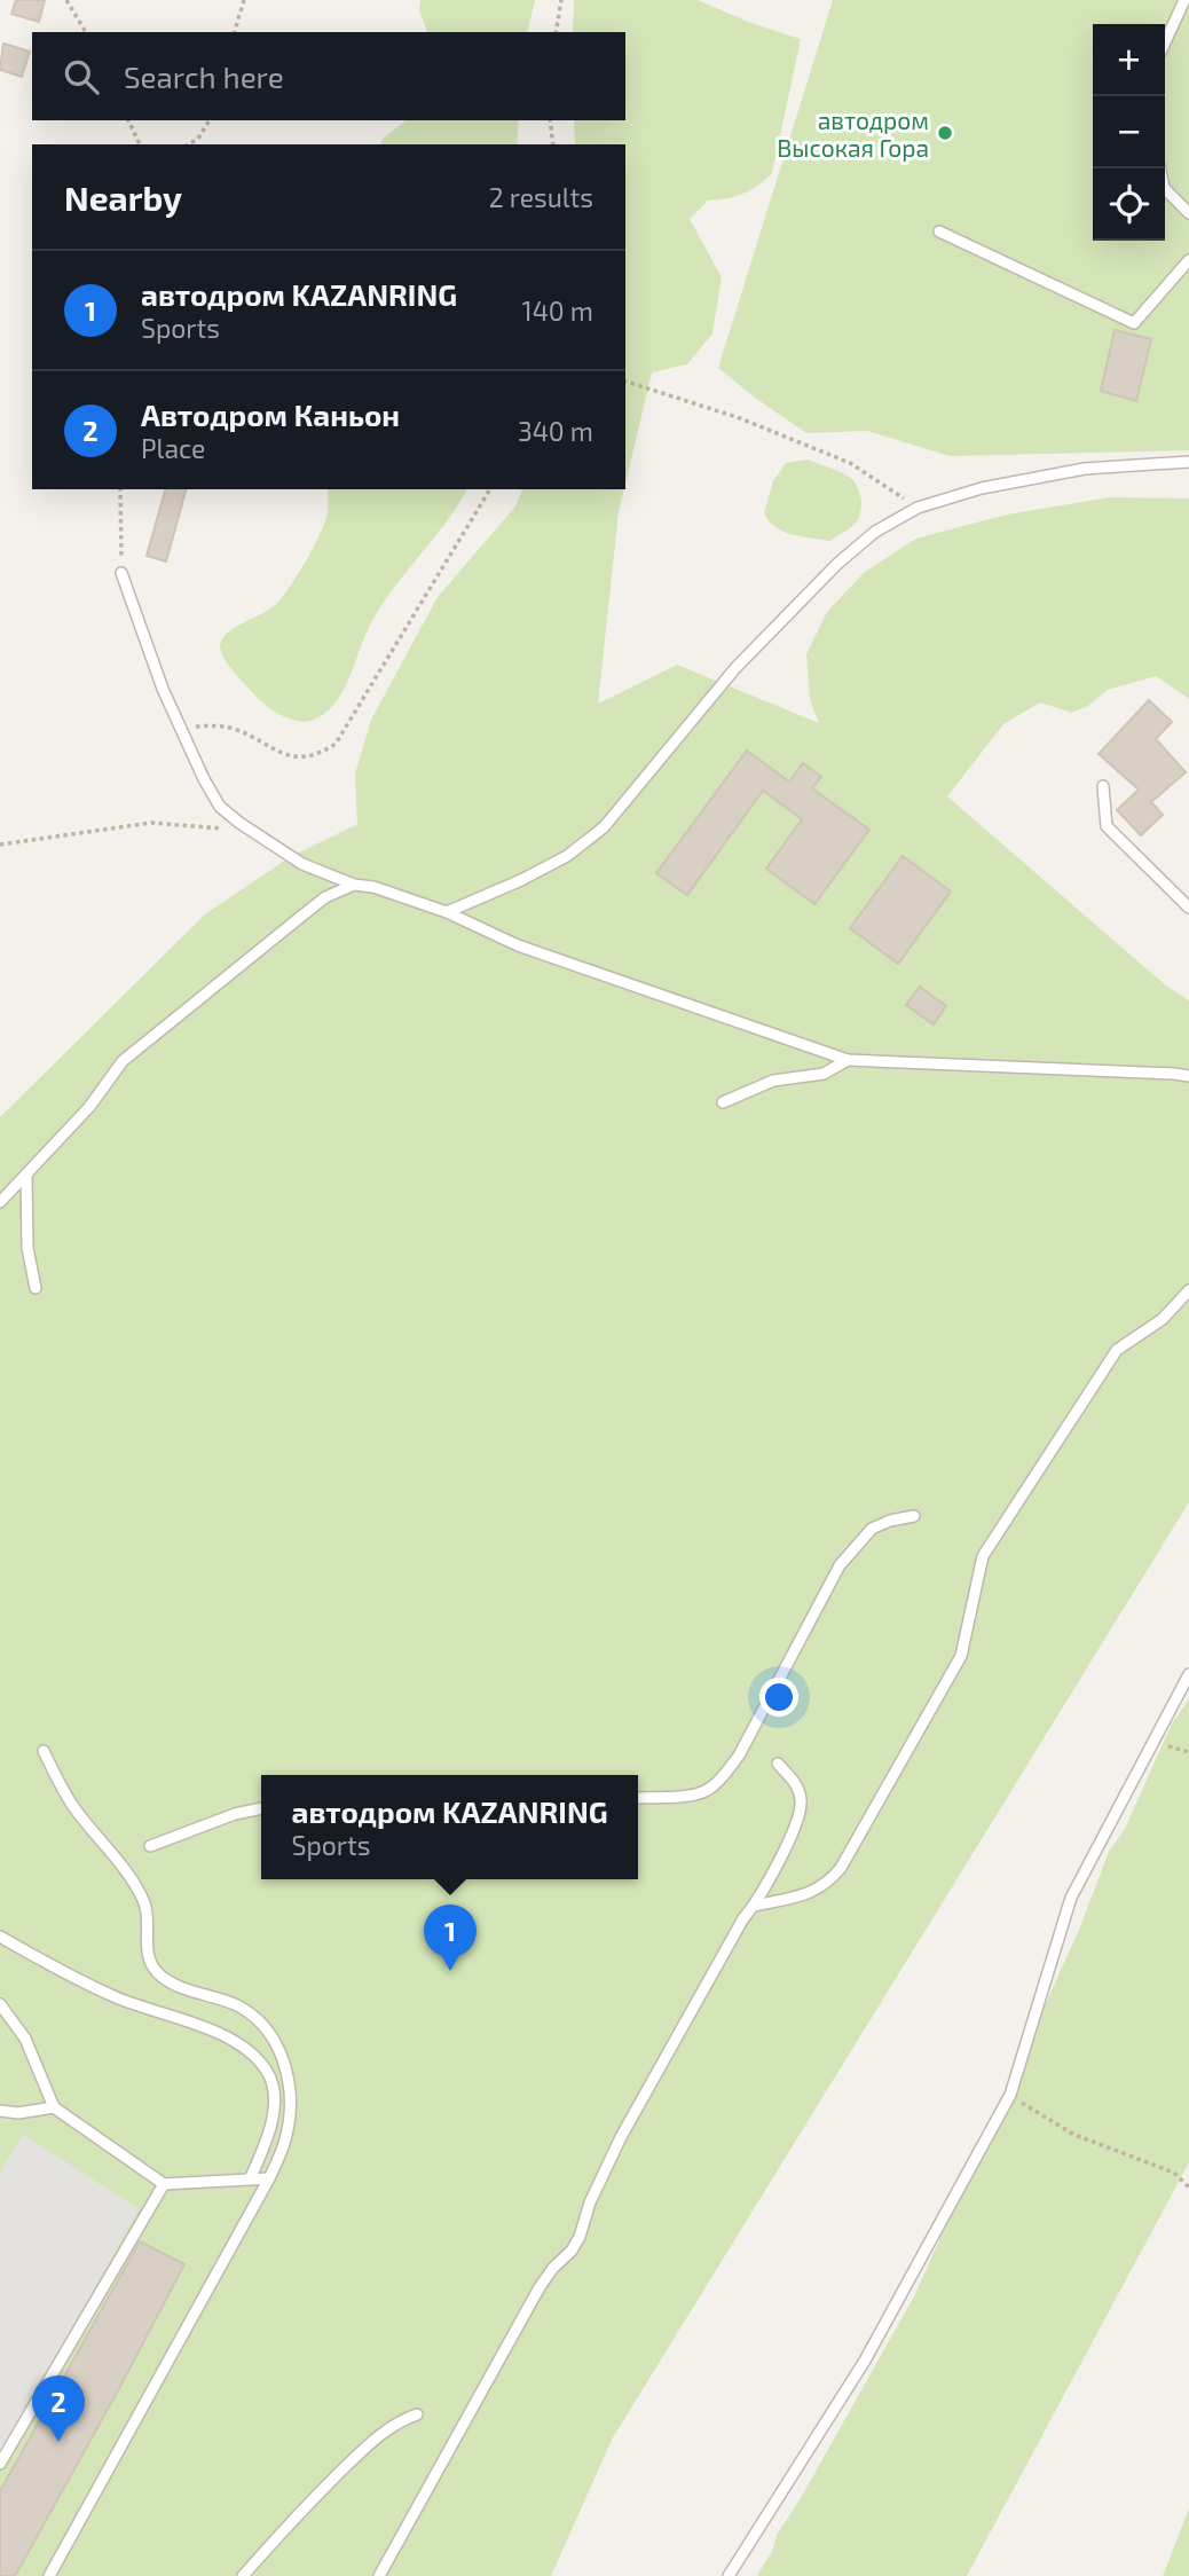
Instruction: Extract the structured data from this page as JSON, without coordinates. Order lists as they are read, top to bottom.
{
  "places": ["автодром Высокая Гора"],
  "page": {
    "map_buttons": ["+", "−"],
    "search": "Search here",
    "heading": ["Nearby", "2 results"],
    "list": [
      {
        "mark": "1",
        "name": "автодром KAZANRING",
        "note": "Sports",
        "value": "140 m"
      },
      {
        "mark": "2",
        "name": "Автодром Каньон",
        "note": "Place",
        "value": "340 m"
      }
    ],
    "popup": ["автодром KAZANRING", "Sports"],
    "pins": ["1", "2"]
  }
}
